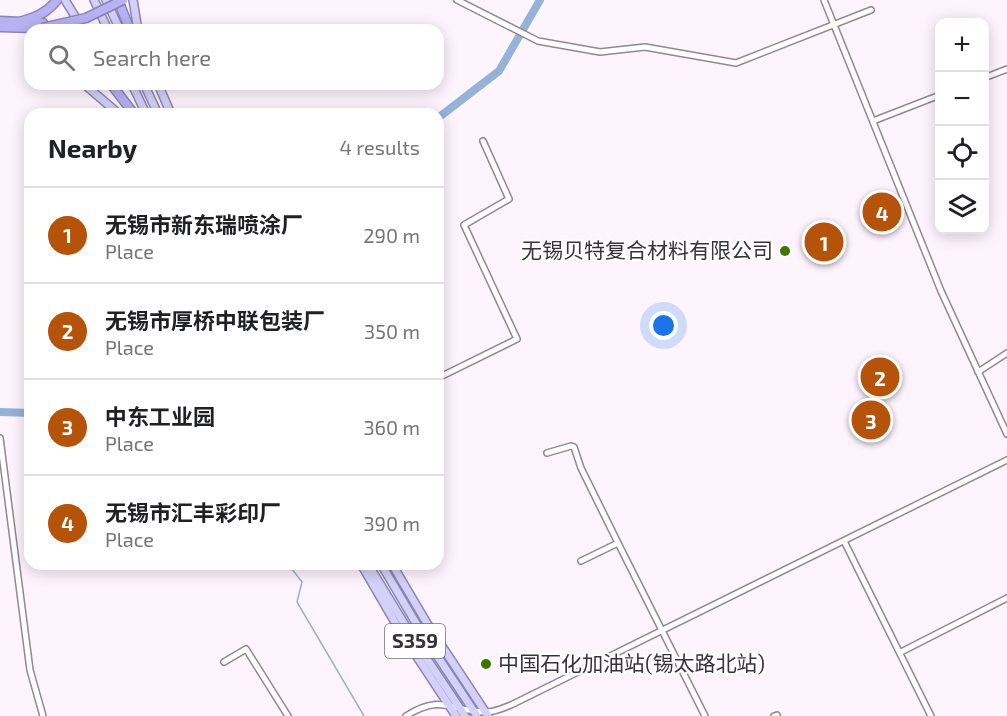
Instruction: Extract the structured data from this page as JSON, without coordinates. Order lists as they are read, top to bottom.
{
  "streets": {
    "main road": ["S359"]
  },
  "places": ["无锡贝特复合材料有限公司", "中国石化加油站(锡太路北站)"],
  "page": {
    "map_buttons": ["+", "−"],
    "search": "Search here",
    "heading": ["Nearby", "4 results"],
    "list": [
      {
        "mark": "1",
        "name": "无锡市新东瑞喷涂厂",
        "note": "Place",
        "value": "290 m"
      },
      {
        "mark": "2",
        "name": "无锡市厚桥中联包装厂",
        "note": "Place",
        "value": "350 m"
      },
      {
        "mark": "3",
        "name": "中东工业园",
        "note": "Place",
        "value": "360 m"
      },
      {
        "mark": "4",
        "name": "无锡市汇丰彩印厂",
        "note": "Place",
        "value": "390 m"
      }
    ],
    "pins": [
      "4",
      "1",
      "2",
      "3"
    ]
  }
}
